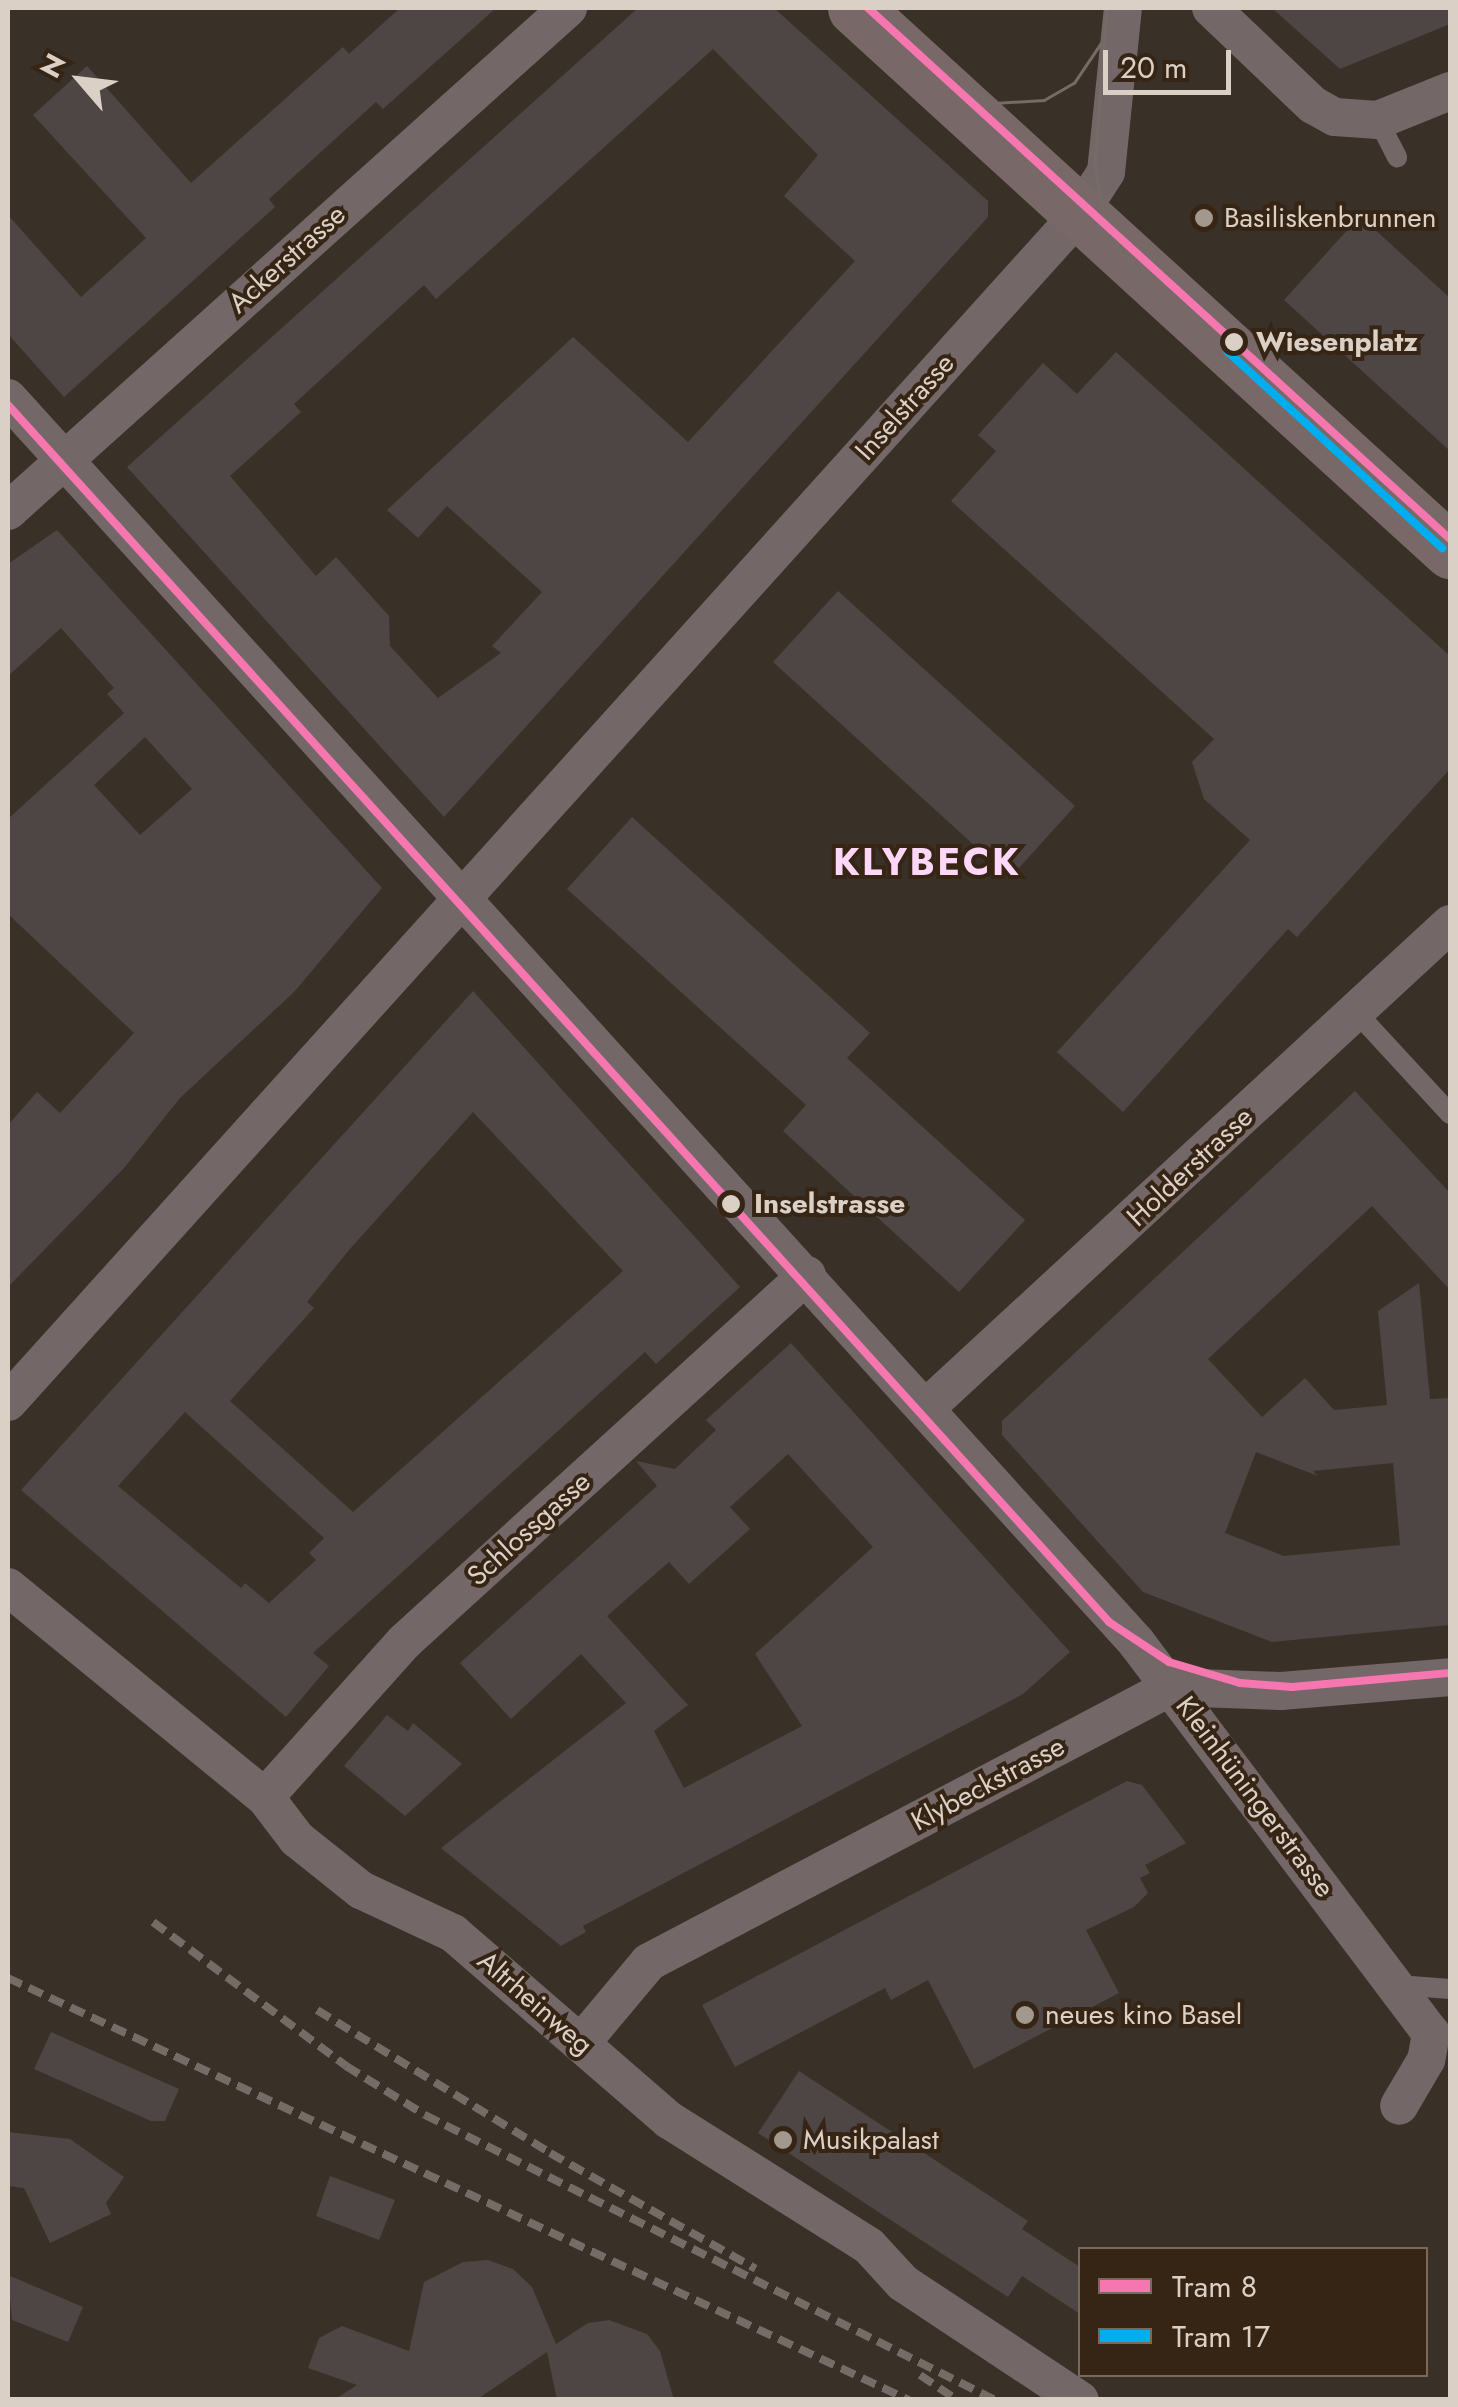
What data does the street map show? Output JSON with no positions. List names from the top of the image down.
{
  "streets": {
    "street": [
      "Ackerstrasse",
      "Inselstrasse",
      "Holderstrasse",
      "Schlossgasse",
      "Klybeckstrasse",
      "Kleinhüningerstrasse",
      "Altrheinweg"
    ]
  },
  "crossings": [
    ["Ackerstrasse", "Kleinhüningerstrasse"],
    ["Inselstrasse", "Kleinhüningerstrasse"],
    ["Holderstrasse", "Kleinhüningerstrasse"],
    ["Schlossgasse", "Kleinhüningerstrasse"],
    ["Schlossgasse", "Altrheinweg"],
    ["Klybeckstrasse", "Kleinhüningerstrasse"],
    ["Klybeckstrasse", "Altrheinweg"]
  ],
  "districts": ["KLYBECK"],
  "places": [
    "Basiliskenbrunnen",
    "Wiesenplatz",
    "Inselstrasse",
    "neues kino Basel",
    "Musikpalast"
  ],
  "lines": ["tram line 8", "tram line 17"],
  "legend": ["Tram 8", "Tram 17"],
  "scale_bar": "20 m",
  "north": "top left"
}
